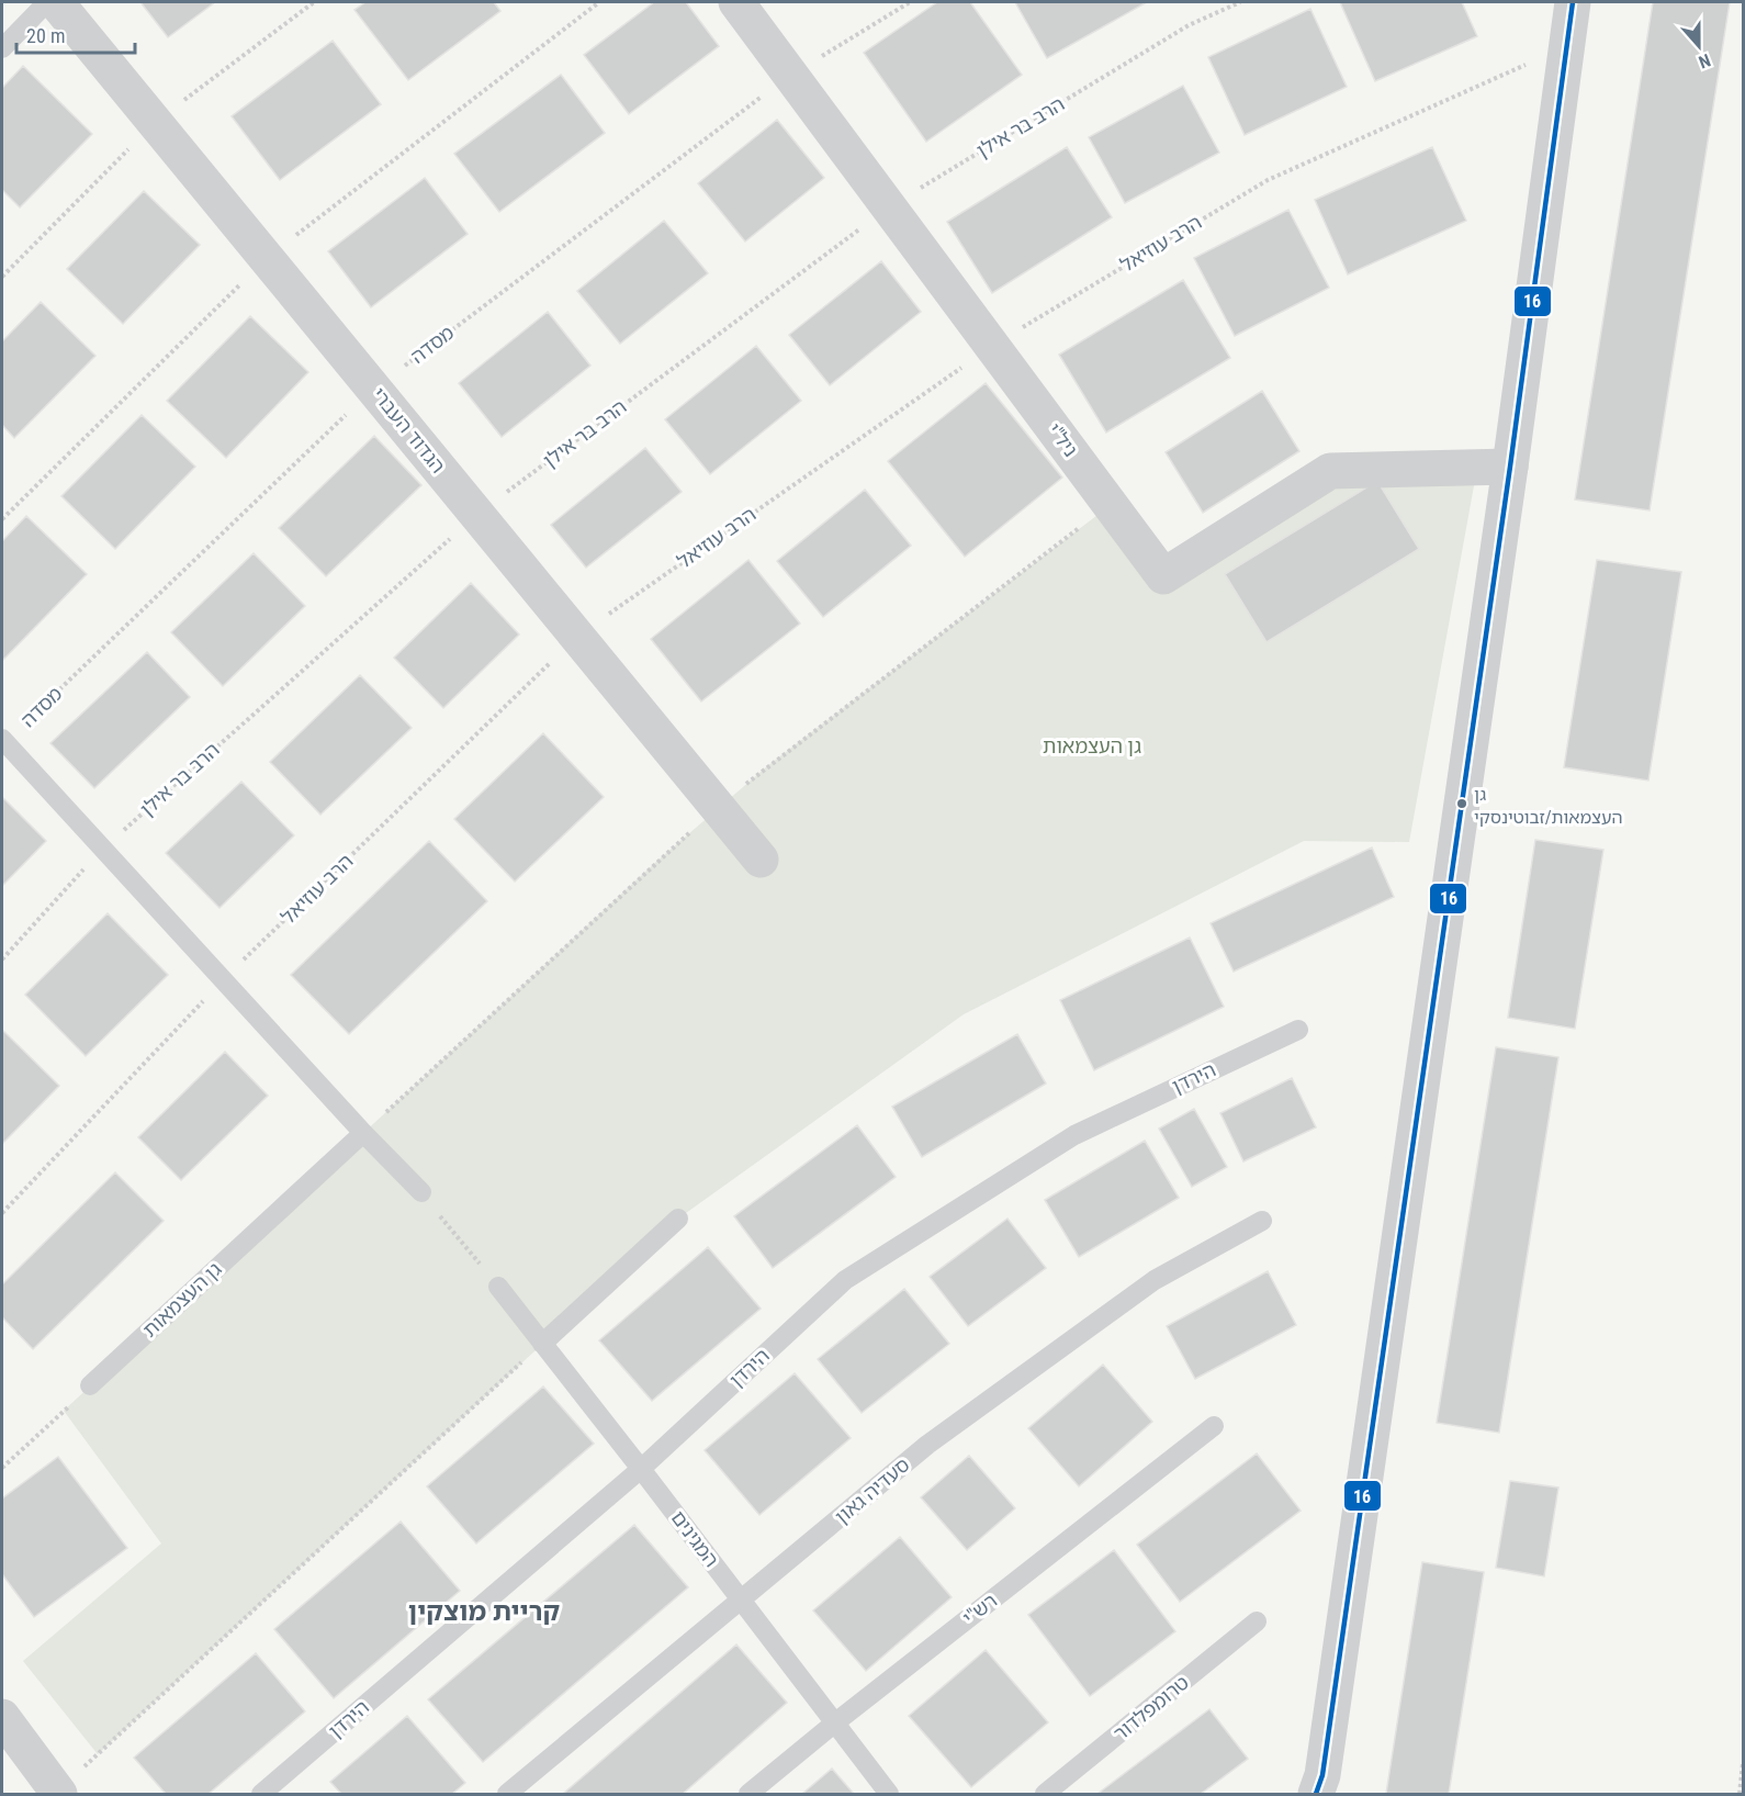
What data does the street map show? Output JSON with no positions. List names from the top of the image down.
{
  "streets": {
    "street": ["הגדוד העברי", "ניל\"י"],
    "lane": [
      "הירדן",
      "גן העצמאות",
      "סעדיה גאון",
      "המגינים",
      "רש\"י",
      "טרומפלדור"
    ],
    "path": ["הרב בר אילן", "הרב עוזיאל", "מסדה"]
  },
  "crossings": [
    ["הרב בר אילן", "הגדוד העברי"],
    ["הרב בר אילן", "ניל\"י"],
    ["הרב עוזיאל", "הגדוד העברי"],
    ["הרב עוזיאל", "ניל\"י"],
    ["מסדה", "הגדוד העברי"],
    ["מסדה", "ניל\"י"],
    ["הירדן", "המגינים"],
    ["סעדיה גאון", "המגינים"],
    ["המגינים", "רש\"י"]
  ],
  "districts": ["קריית מוצקין"],
  "parks": ["גן העצמאות"],
  "places": ["גן העצמאות/זבוטינסקי"],
  "lines": ["transit line 16"],
  "scale_bar": "20 m",
  "north": "bottom"
}
